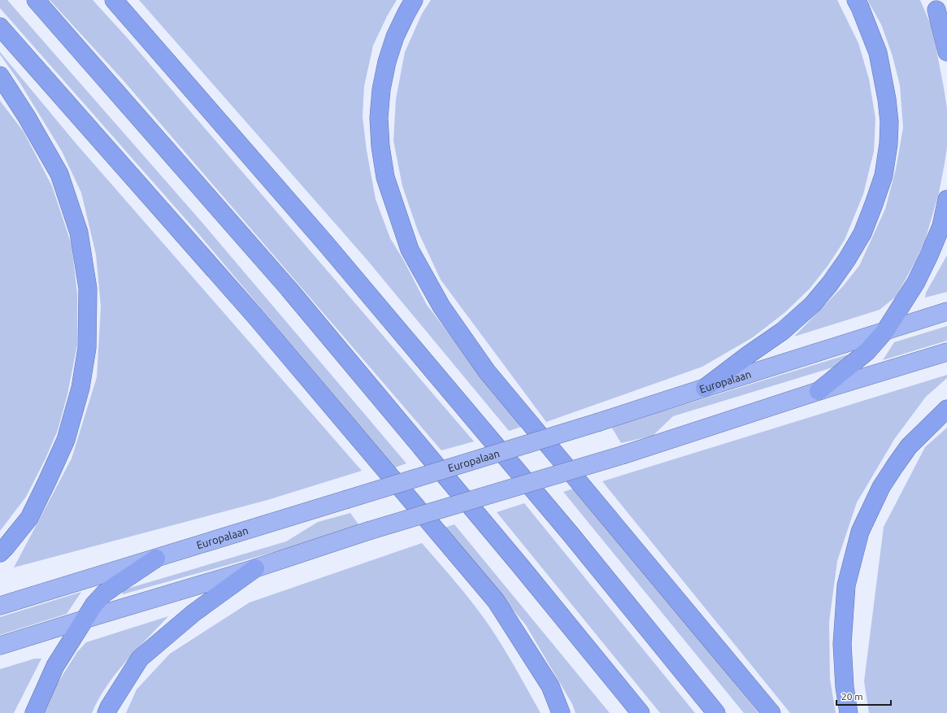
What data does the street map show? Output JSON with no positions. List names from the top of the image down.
{
  "streets": {
    "highway": ["Europalaan"]
  },
  "scale_bar": "20 m"
}
